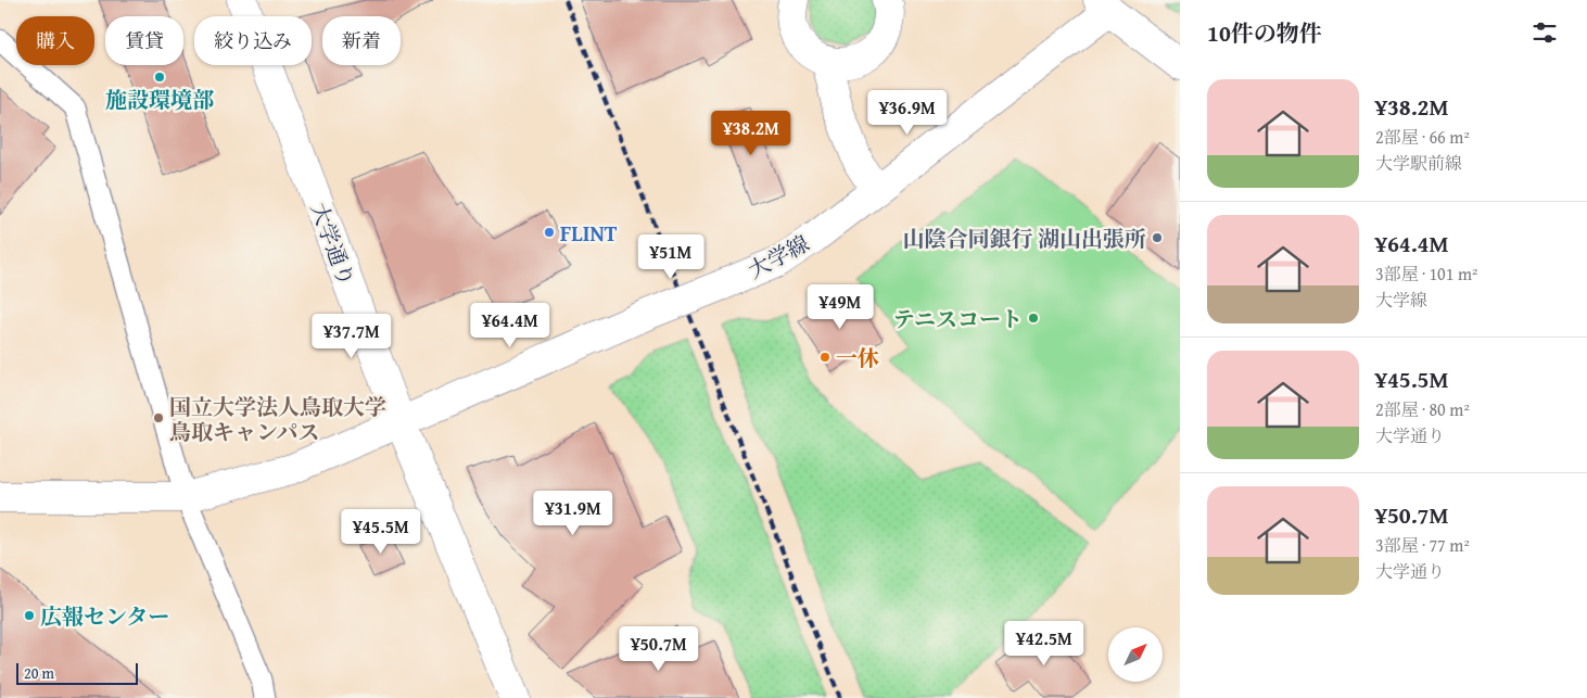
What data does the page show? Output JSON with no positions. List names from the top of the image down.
{
  "streets": {
    "street": ["大学通り", "大学線"]
  },
  "crossings": [
    ["大学通り", "大学線"]
  ],
  "places": [
    "施設環境部",
    "FLINT",
    "山陰合同銀行 湖山出張所",
    "テニスコート",
    "一休",
    "国立大学法人鳥取大学 鳥取キャンパス",
    "広報センター"
  ],
  "scale_bar": "20 m",
  "north": "top right",
  "page": {
    "heading": "10件の物件",
    "chip": [
      "購入",
      "賃貸",
      "絞り込み",
      "新着"
    ],
    "list": [
      {
        "name": "¥38.2M",
        "note": "2部屋 · 66 m² · 大学駅前線"
      },
      {
        "name": "¥64.4M",
        "note": "3部屋 · 101 m² · 大学線"
      },
      {
        "name": "¥45.5M",
        "note": "2部屋 · 80 m² · 大学通り"
      },
      {
        "name": "¥50.7M",
        "note": "3部屋 · 77 m² · 大学通り"
      }
    ],
    "price": [
      "¥36.9M",
      "¥38.2M",
      "¥51M",
      "¥49M",
      "¥64.4M",
      "¥37.7M",
      "¥31.9M",
      "¥45.5M",
      "¥42.5M",
      "¥50.7M"
    ],
    "scale": "20 m"
  }
}
